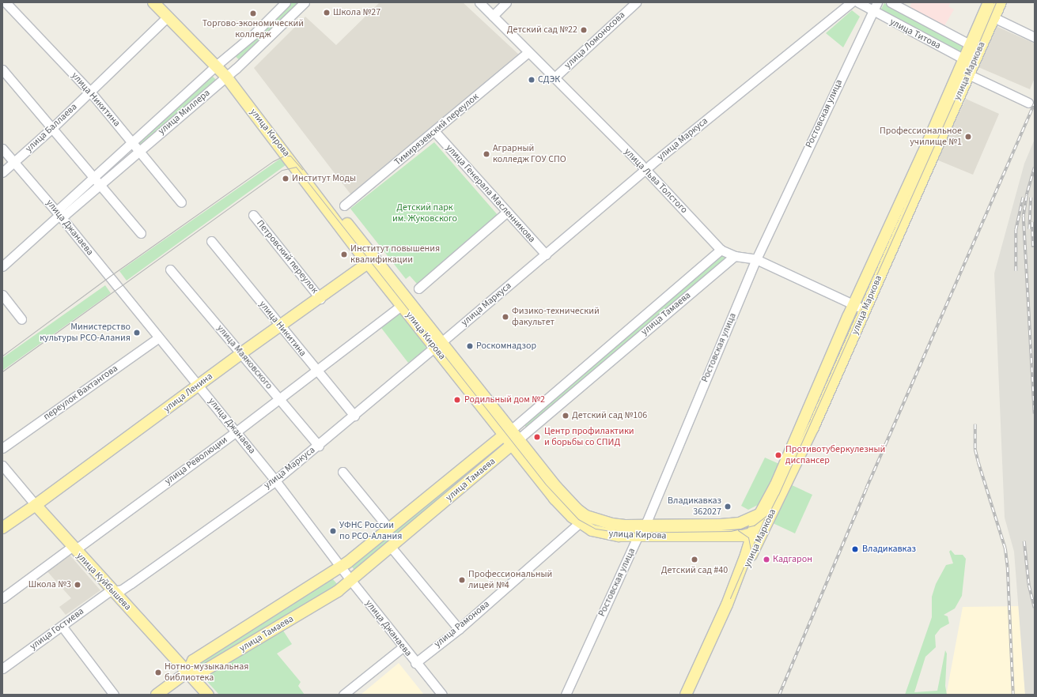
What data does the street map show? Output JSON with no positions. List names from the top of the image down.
{
  "streets": {
    "main road": [
      "улица Маркова",
      "улица Кирова",
      "улица Тамаева",
      "улица Ленина",
      "улица Куйбышева"
    ],
    "street": [
      "улица Титова",
      "улица Ломоносова",
      "улица Никитина",
      "улица Миллера",
      "Ростовская улица",
      "улица Баллаева",
      "Тимирязевский переулок",
      "улица Маркуса",
      "улица Льва Толстого",
      "улица Генерала Масленникова",
      "улица Джанаева",
      "Петровский переулок",
      "улица Маяковского",
      "переулок Вахтангова",
      "улица Революции",
      "улица Рамонова",
      "улица Гостиева"
    ]
  },
  "crossings": [
    ["улица Титова", "улица Маркова"],
    ["улица Титова", "Ростовская улица"],
    ["улица Ломоносова", "улица Льва Толстого"],
    ["улица Маркова", "улица Кирова"],
    ["улица Маркова", "улица Льва Толстого"],
    ["улица Никитина", "улица Миллера"],
    ["улица Никитина", "улица Баллаева"],
    ["улица Никитина", "улица Маркуса"],
    ["улица Никитина", "улица Ленина"],
    ["улица Никитина", "улица Революции"],
    ["улица Миллера", "улица Кирова"],
    ["улица Миллера", "улица Джанаева"],
    ["Ростовская улица", "улица Кирова"],
    ["Ростовская улица", "улица Льва Толстого"],
    ["улица Баллаева", "улица Кирова"],
    ["улица Баллаева", "улица Джанаева"],
    ["Тимирязевский переулок", "улица Льва Толстого"],
    ["Тимирязевский переулок", "улица Генерала Масленникова"],
    ["улица Кирова", "улица Маркуса"],
    ["улица Кирова", "улица Тамаева"],
    ["улица Кирова", "улица Ленина"],
    ["улица Кирова", "улица Революции"],
    ["улица Кирова", "улица Рамонова"],
    ["улица Маркуса", "улица Льва Толстого"],
    ["улица Маркуса", "улица Генерала Масленникова"],
    ["улица Маркуса", "улица Джанаева"],
    ["улица Маркуса", "улица Маяковского"],
    ["улица Маркуса", "улица Куйбышева"],
    ["улица Маркуса", "улица Гостиева"],
    ["улица Льва Толстого", "улица Тамаева"],
    ["улица Джанаева", "улица Тамаева"],
    ["улица Джанаева", "переулок Вахтангова"],
    ["улица Джанаева", "улица Ленина"],
    ["улица Джанаева", "улица Революции"],
    ["улица Джанаева", "улица Рамонова"],
    ["Петровский переулок", "улица Ленина"],
    ["улица Тамаева", "улица Куйбышева"],
    ["улица Маяковского", "улица Ленина"],
    ["улица Маяковского", "улица Революции"],
    ["улица Ленина", "улица Куйбышева"],
    ["улица Революции", "улица Куйбышева"],
    ["улица Куйбышева", "улица Гостиева"]
  ],
  "parks": ["Детский парк им. Жуковского"],
  "places": [
    "Школа №27",
    "Торгово-экономический колледж",
    "Детский сад №22",
    "СДЭК",
    "Профессиональное училище №1",
    "Аграрный колледж ГОУ СПО",
    "Институт Моды",
    "Институт повышения квалификации",
    "Физико-технический факультет",
    "Министерство культуры РСО-Алания",
    "Роскомнадзор",
    "Родильный дом №2",
    "Детский сад №106",
    "Центр профилактики и борьбы со СПИД",
    "Противотуберкулезный диспансер",
    "Владикавказ 362027",
    "УФНС России по РСО-Алания",
    "Владикавказ",
    "Детский сад #40",
    "Кадгарон",
    "Профессиональный лицей №4",
    "Школа №3",
    "Нотно-музыкальная библиотека"
  ]
}
